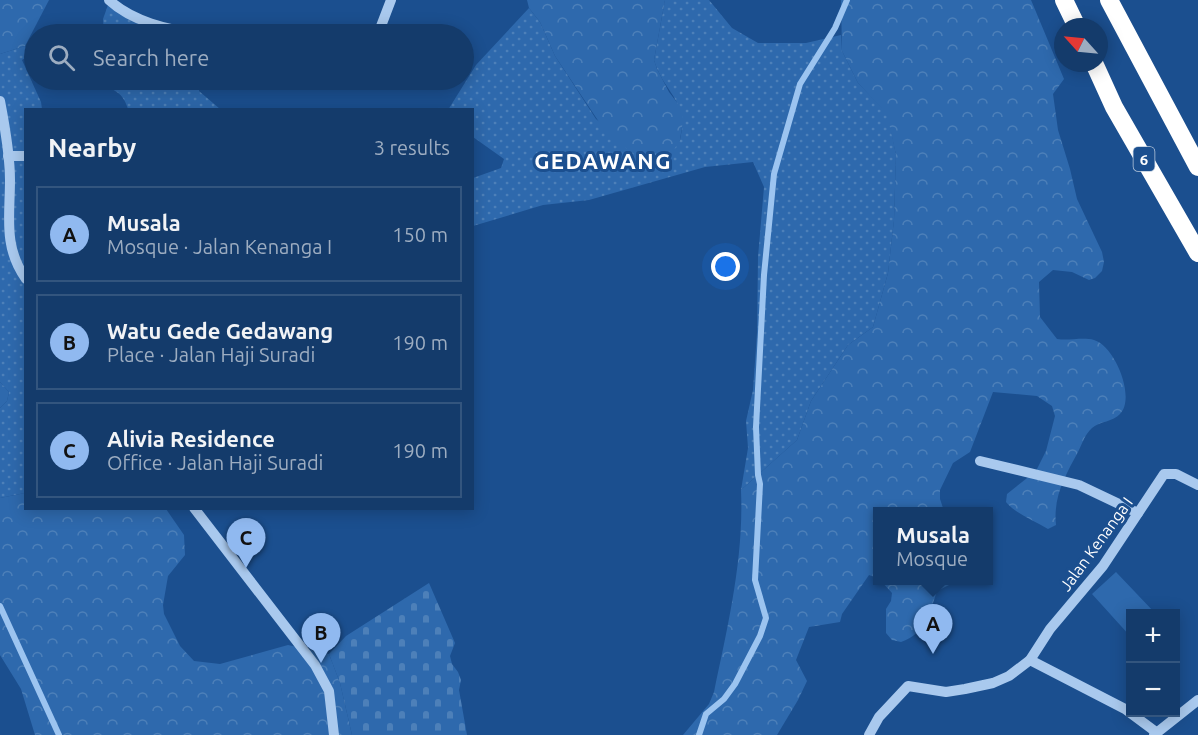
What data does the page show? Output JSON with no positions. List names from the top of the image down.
{
  "streets": {
    "highway": ["6"],
    "street": ["Jalan Kenanga I"]
  },
  "districts": ["GEDAWANG"],
  "north": "top left",
  "page": {
    "search": "Search here",
    "heading": ["Nearby", "3 results"],
    "list": [
      {
        "mark": "A",
        "name": "Musala",
        "note": "Mosque · Jalan Kenanga I",
        "value": "150 m"
      },
      {
        "mark": "B",
        "name": "Watu Gede Gedawang",
        "note": "Place · Jalan Haji Suradi",
        "value": "190 m"
      },
      {
        "mark": "C",
        "name": "Alivia Residence",
        "note": "Office · Jalan Haji Suradi",
        "value": "190 m"
      }
    ],
    "popup": ["Musala", "Mosque"],
    "pins": ["C", "A", "B"],
    "map_buttons": ["+", "−"]
  }
}
